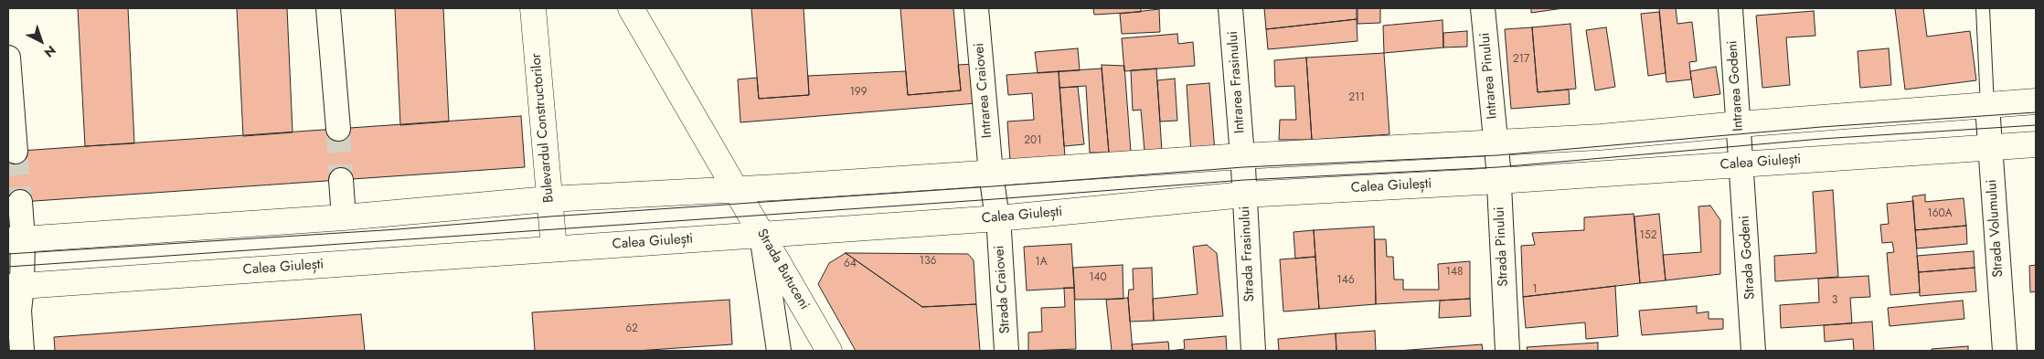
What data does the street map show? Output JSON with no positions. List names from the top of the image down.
{
  "streets": {
    "main road": ["Bulevardul Constructorilor", "Calea Giulești", "Strada Butuceni"],
    "street": [
      "Intrarea Pinului",
      "Intrarea Frasinului",
      "Intrarea Godeni",
      "Intrarea Craiovei",
      "Strada Volumului",
      "Strada Pinului",
      "Strada Frasinului",
      "Strada Godeni",
      "Strada Craiovei"
    ]
  },
  "crossings": [
    ["Intrarea Pinului", "Strada Pinului"],
    ["Intrarea Frasinului", "Strada Frasinului"],
    ["Intrarea Godeni", "Calea Giulești"],
    ["Intrarea Godeni", "Strada Godeni"],
    ["Intrarea Craiovei", "Strada Craiovei"],
    ["Bulevardul Constructorilor", "Calea Giulești"],
    ["Calea Giulești", "Strada Volumului"],
    ["Calea Giulești", "Strada Pinului"],
    ["Calea Giulești", "Strada Frasinului"],
    ["Calea Giulești", "Strada Godeni"],
    ["Calea Giulești", "Strada Butuceni"],
    ["Calea Giulești", "Strada Craiovei"]
  ],
  "house_numbers": [
    "217",
    "199",
    "211",
    "201",
    "160A",
    "152",
    "136",
    "1A",
    "64",
    "148",
    "140",
    "146",
    "1",
    "3",
    "62"
  ],
  "north": "bottom right"
}
